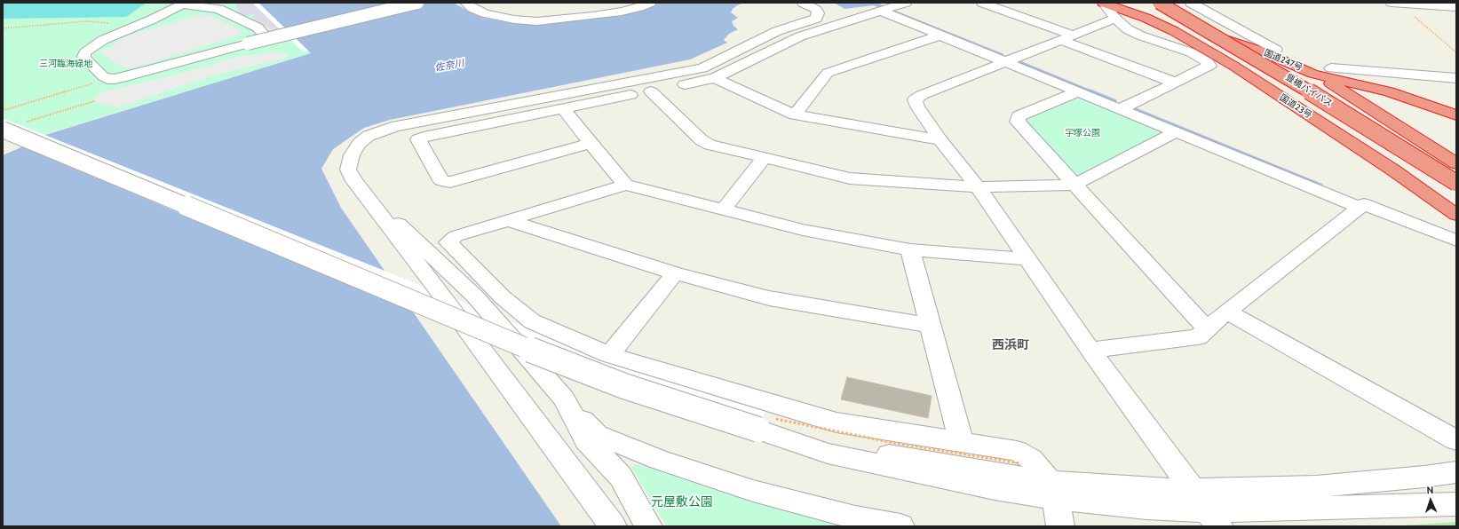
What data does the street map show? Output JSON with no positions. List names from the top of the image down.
{
  "streets": {
    "highway": ["国道247号", "豊橋バイパス", "国道23号"]
  },
  "districts": ["西浜町"],
  "water": ["佐奈川"],
  "parks": ["三河臨海緑地", "宇塚公園", "元屋敷公園"],
  "north": "top"
}
